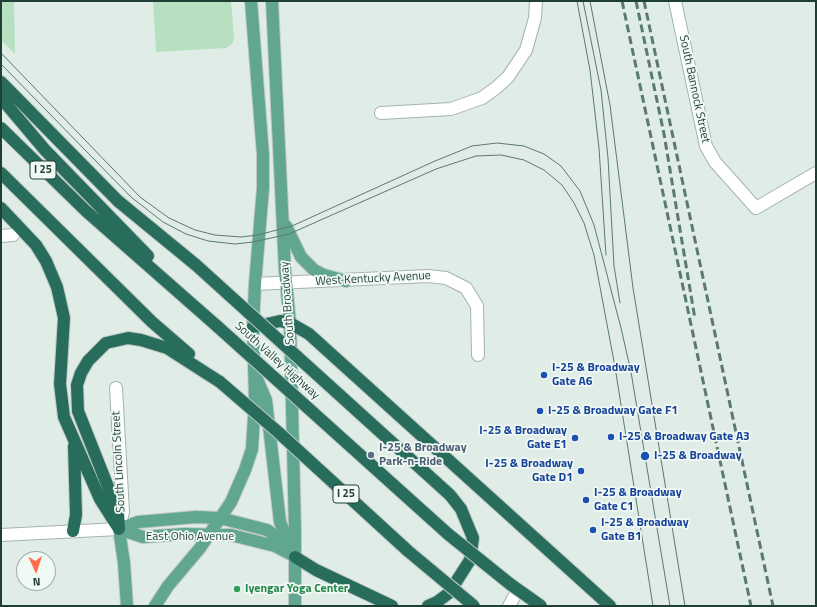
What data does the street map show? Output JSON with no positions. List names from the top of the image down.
{
  "streets": {
    "highway": ["I 25", "South Valley Highway"],
    "main road": ["South Broadway", "South Lincoln Street", "East Ohio Avenue"],
    "street": ["South Bannock Street", "West Kentucky Avenue"]
  },
  "crossings": [
    ["West Kentucky Avenue", "South Broadway"],
    ["South Broadway", "East Ohio Avenue"],
    ["South Lincoln Street", "East Ohio Avenue"]
  ],
  "places": [
    "I-25 & Broadway Gate A6",
    "I-25 & Broadway Gate F1",
    "I-25 & Broadway Gate A3",
    "I-25 & Broadway Gate E1",
    "I-25 & Broadway Park-n-Ride",
    "I-25 & Broadway",
    "I-25 & Broadway Gate D1",
    "I-25 & Broadway Gate C1",
    "I-25 & Broadway Gate B1",
    "Iyengar Yoga Center"
  ],
  "north": "bottom"
}
